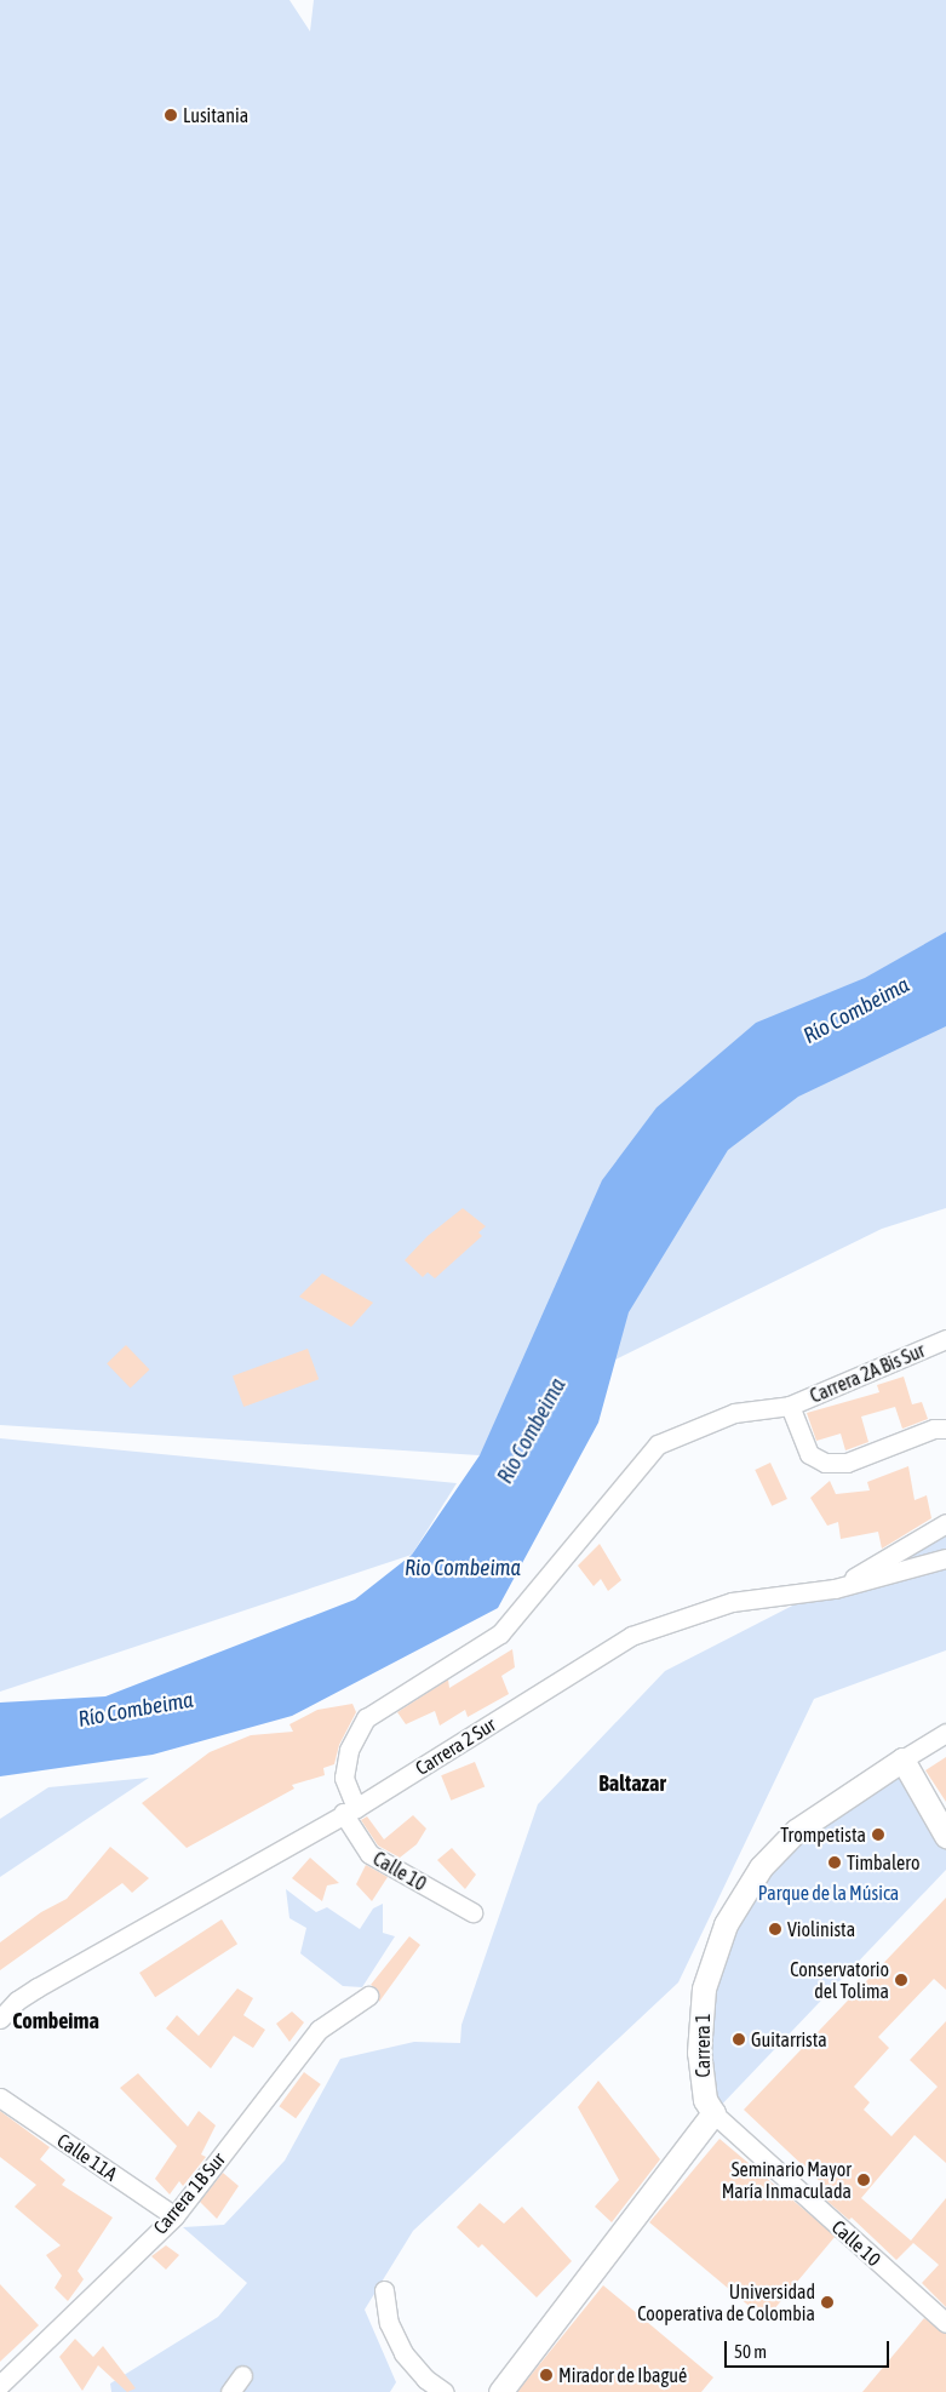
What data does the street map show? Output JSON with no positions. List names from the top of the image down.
{
  "streets": {
    "street": [
      "Carrera 2A Bis Sur",
      "Carrera 2 Sur",
      "Calle 10",
      "Carrera 1",
      "Calle 11A",
      "Carrera 1B Sur"
    ]
  },
  "crossings": [
    ["Carrera 2A Bis Sur", "Carrera 2 Sur"],
    ["Carrera 2A Bis Sur", "Calle 10"],
    ["Carrera 2 Sur", "Calle 10"],
    ["Calle 10", "Carrera 1"],
    ["Calle 11A", "Carrera 1B Sur"]
  ],
  "districts": ["Baltazar", "Combeima"],
  "water": ["Río Combeima", "Rio Combeima"],
  "parks": ["Parque de la Música"],
  "places": [
    "Lusitania",
    "Trompetista",
    "Timbalero",
    "Violinista",
    "Conservatorio del Tolima",
    "Guitarrista",
    "Seminario Mayor María Inmaculada",
    "Universidad Cooperativa de Colombia",
    "Mirador de Ibagué"
  ],
  "scale_bar": "50 m"
}
